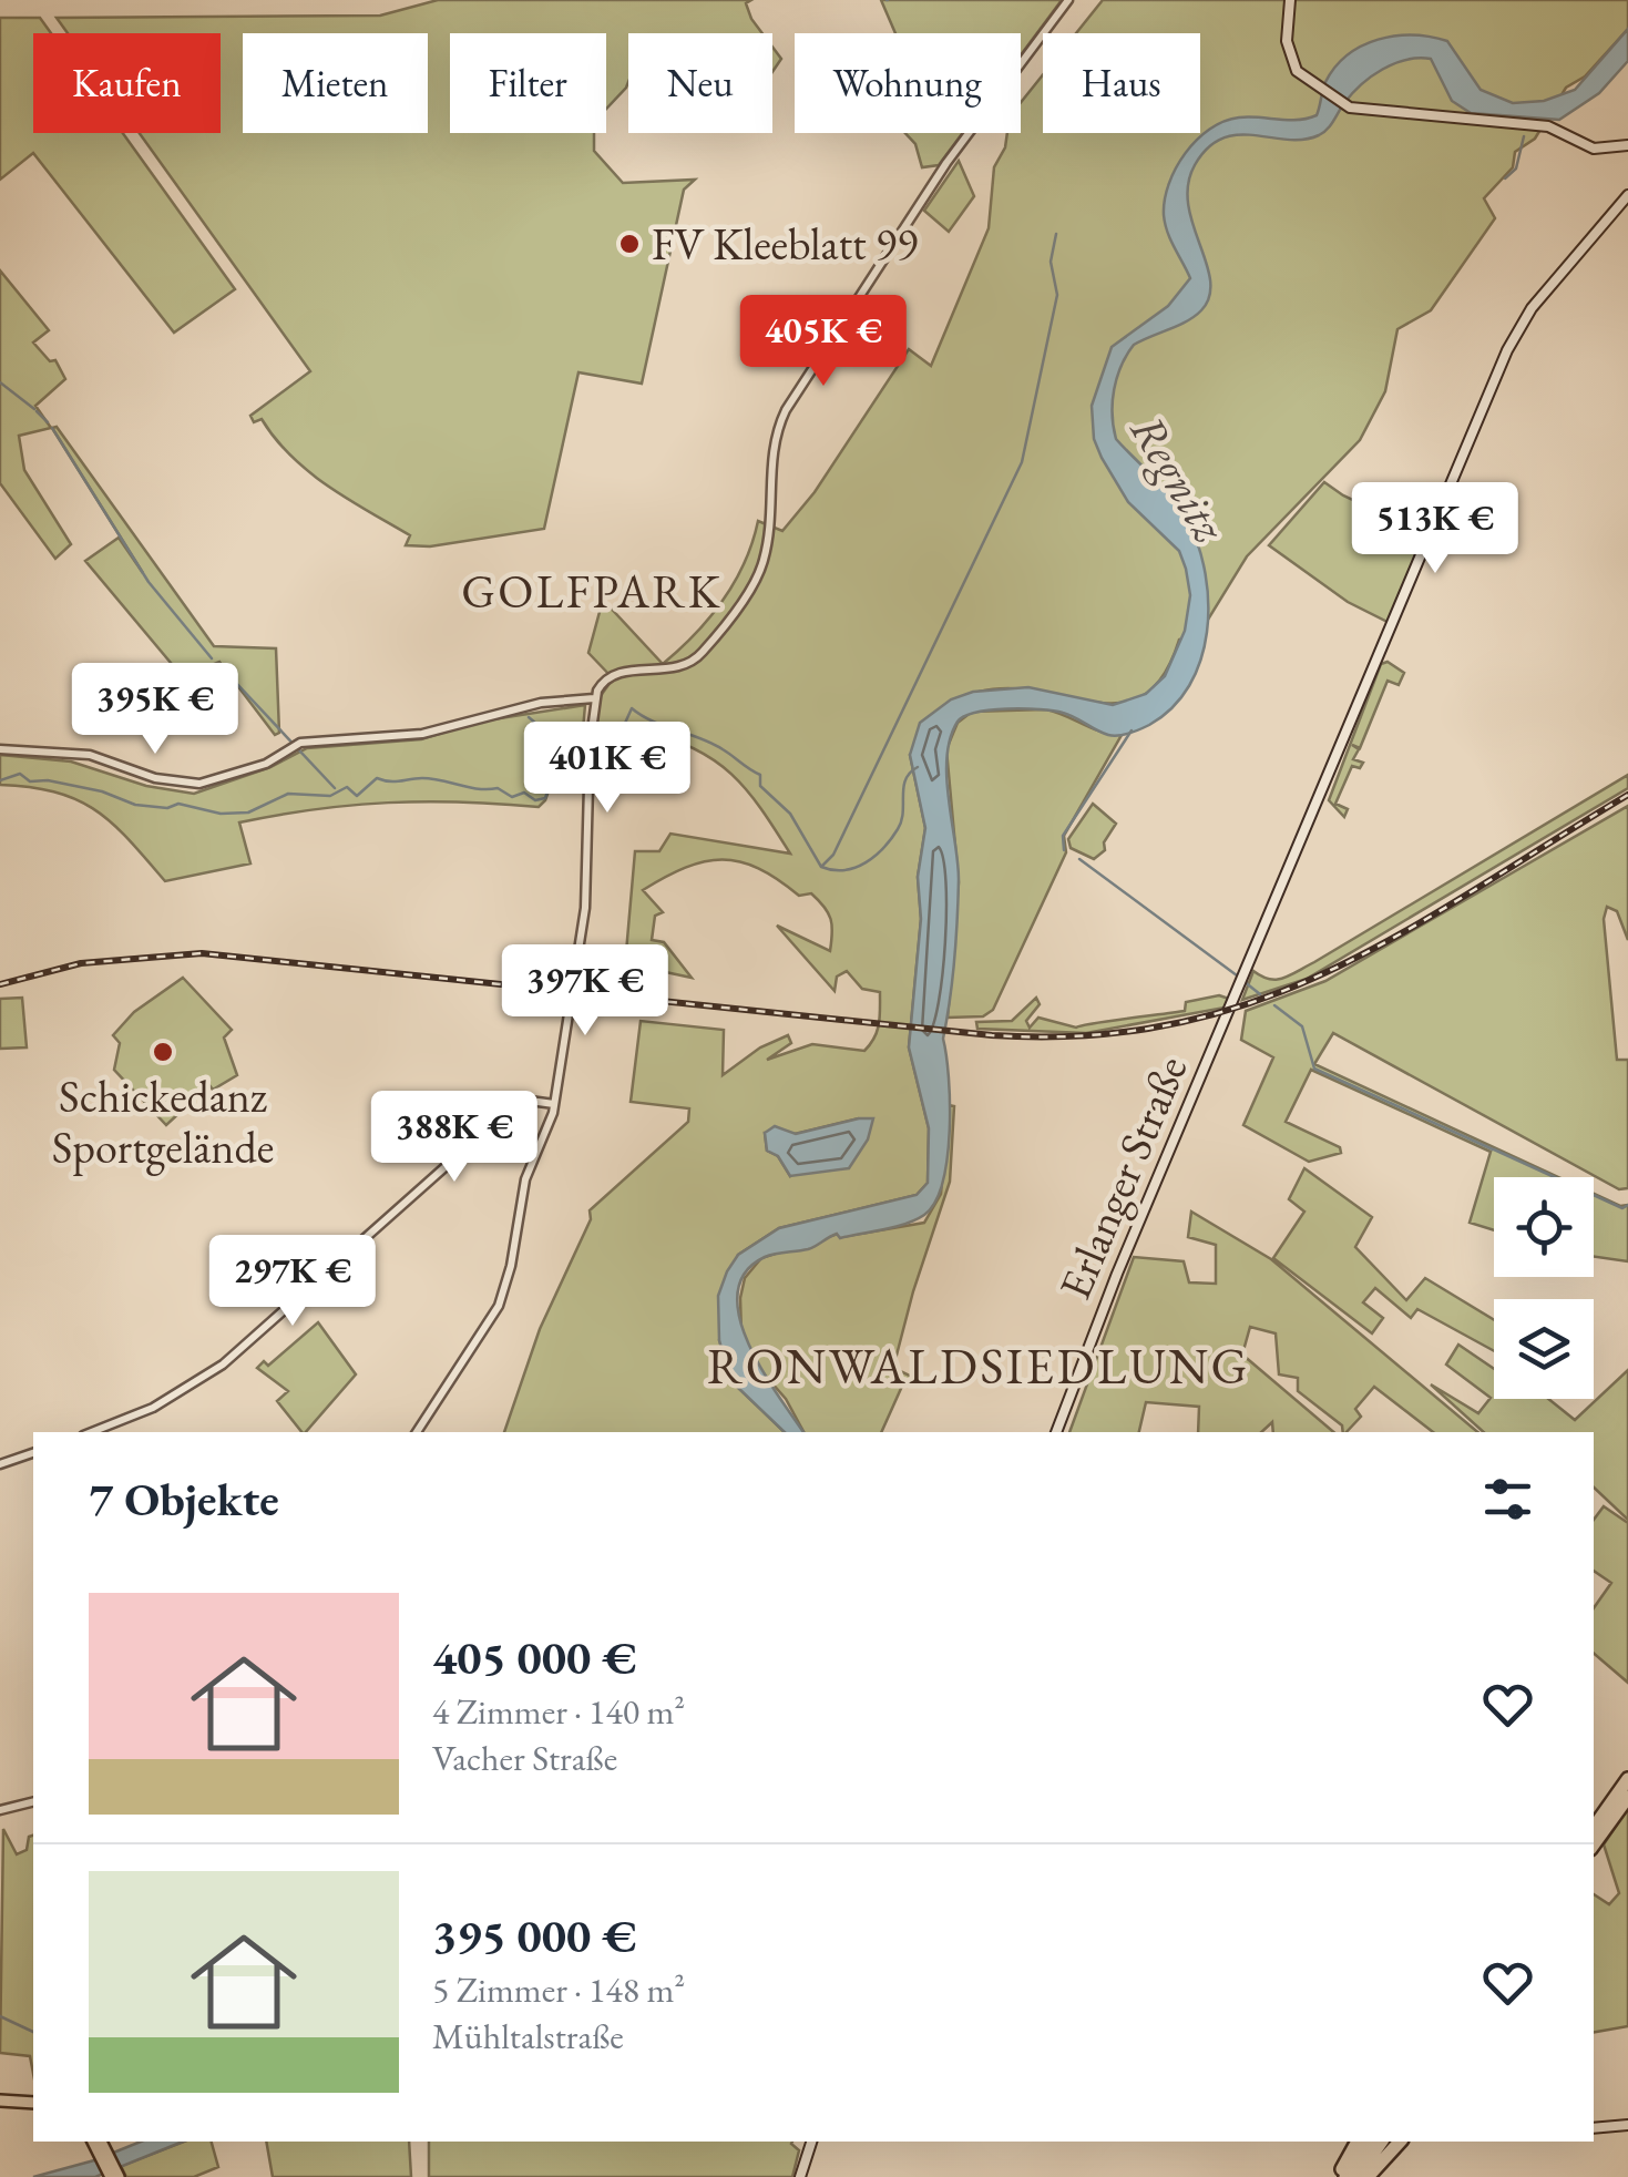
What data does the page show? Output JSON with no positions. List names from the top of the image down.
{
  "streets": {
    "main road": ["Erlanger Straße"]
  },
  "districts": ["GOLFPARK", "RONWALDSIEDLUNG"],
  "water": ["Regnitz"],
  "places": ["FV Kleeblatt 99", "Schickedanz Sportgelände"],
  "page": {
    "chip": [
      "Kaufen",
      "Mieten",
      "Filter",
      "Neu",
      "Wohnung",
      "Haus"
    ],
    "price": [
      "405K €",
      "513K €",
      "395K €",
      "401K €",
      "397K €",
      "388K €",
      "297K €"
    ],
    "heading": "7 Objekte",
    "list": [
      {
        "name": "405 000 €",
        "note": "4 Zimmer · 140 m² · Vacher Straße"
      },
      {
        "name": "395 000 €",
        "note": "5 Zimmer · 148 m² · Mühltalstraße"
      }
    ]
  }
}
